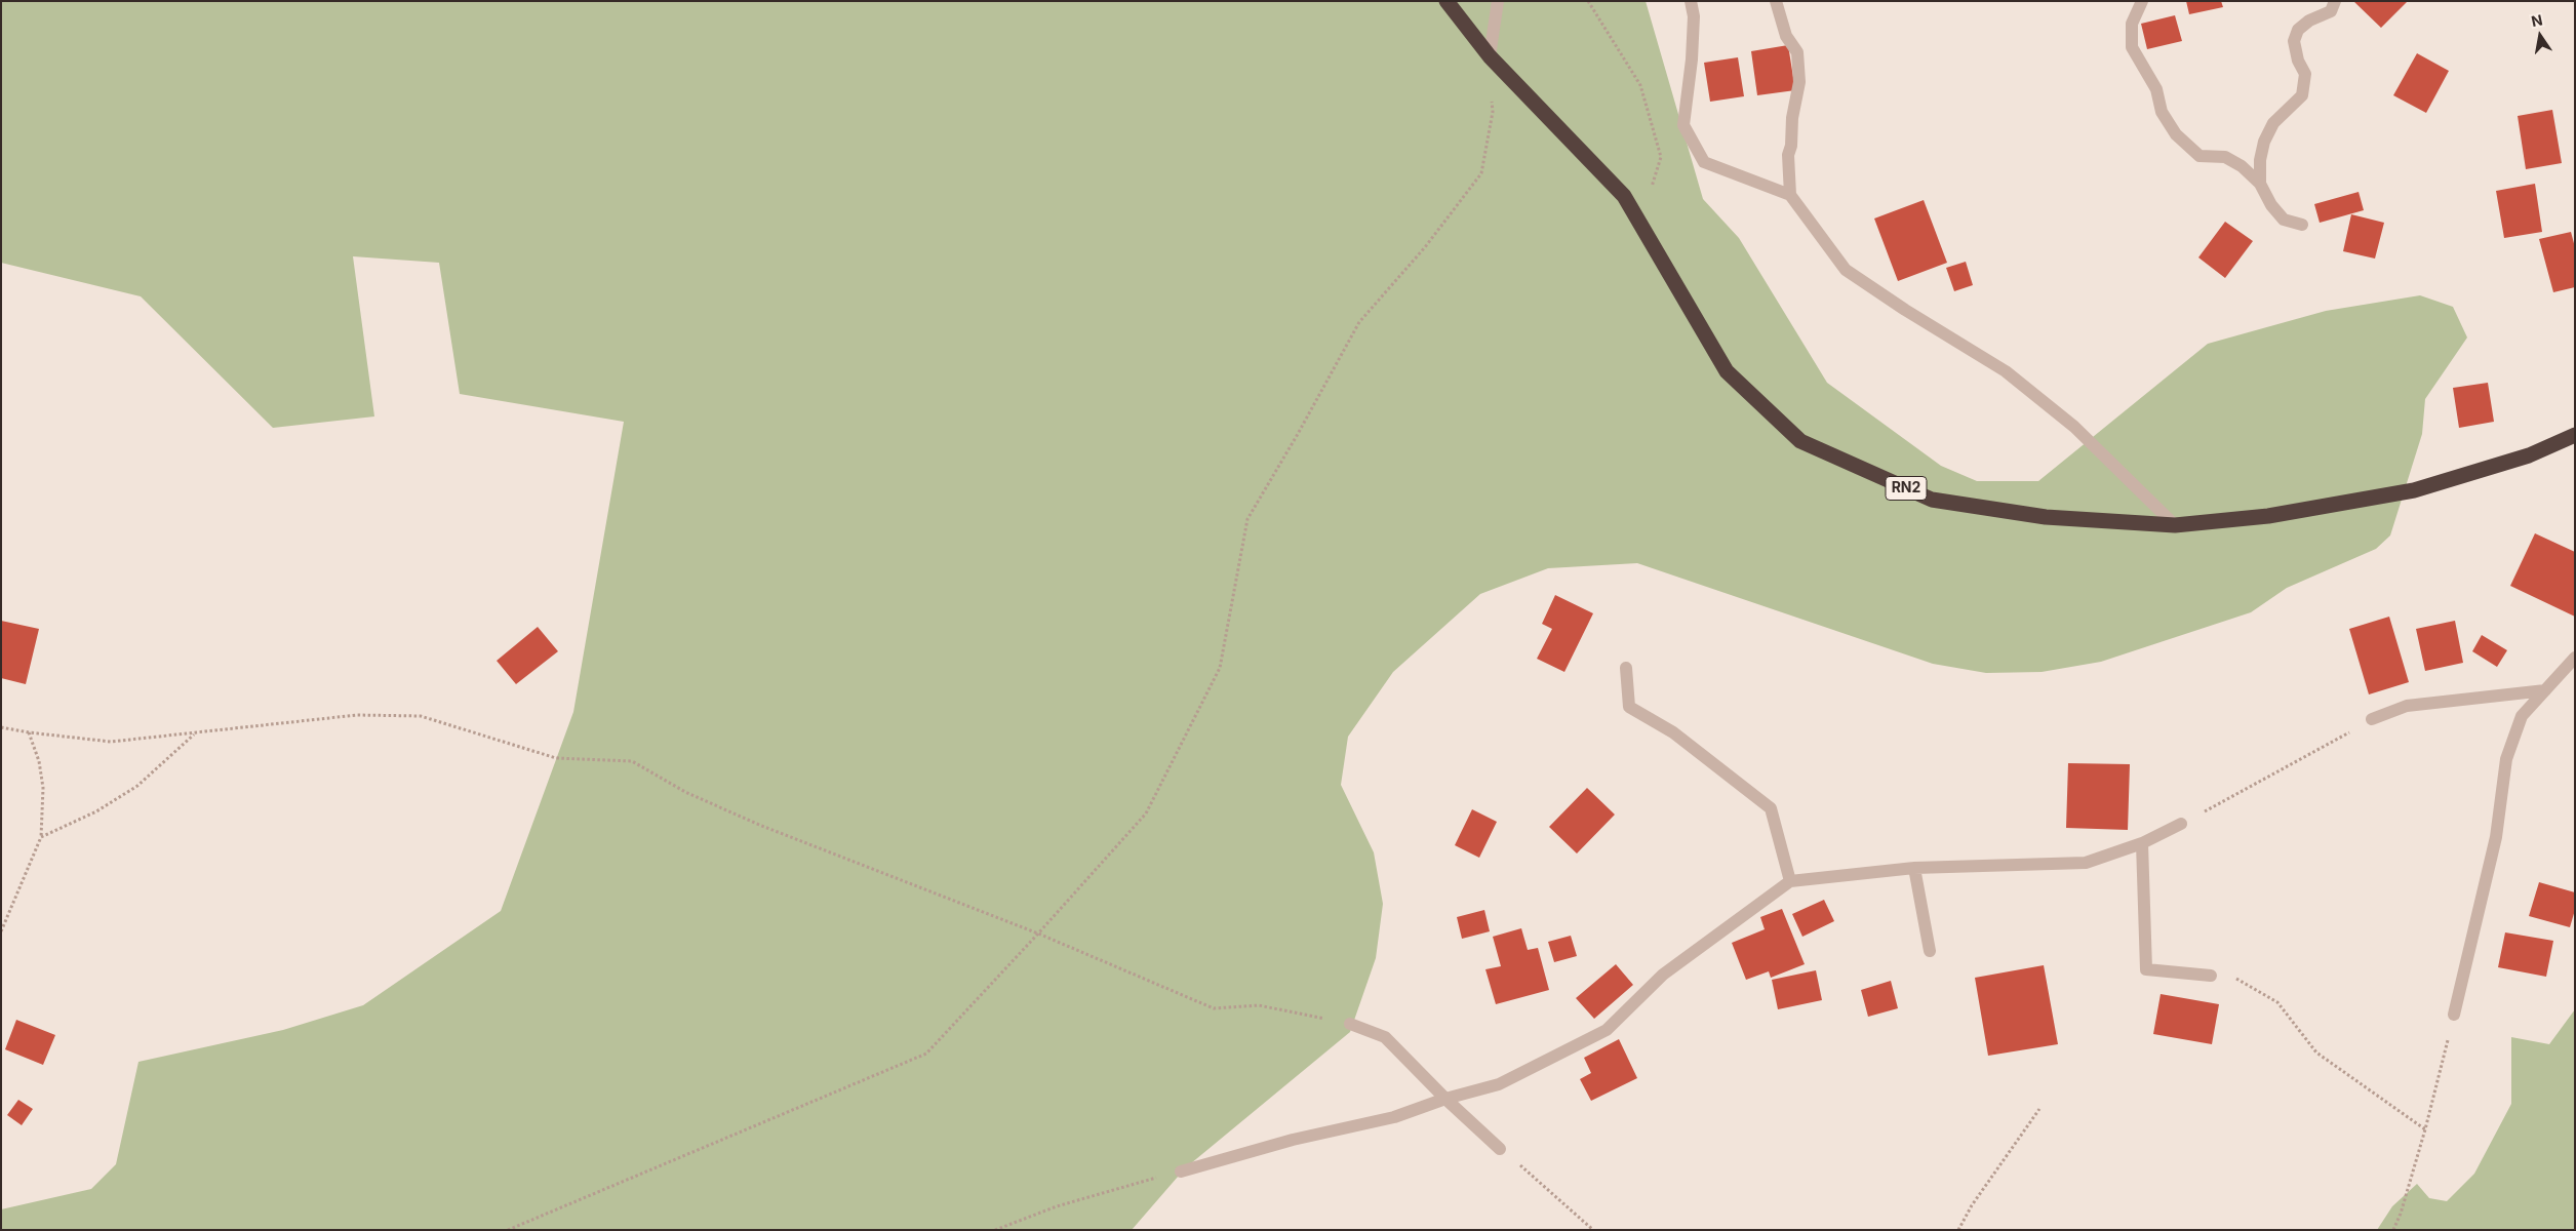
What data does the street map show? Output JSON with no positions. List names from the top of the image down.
{
  "streets": {
    "highway": ["RN2"]
  },
  "north": "top"
}
